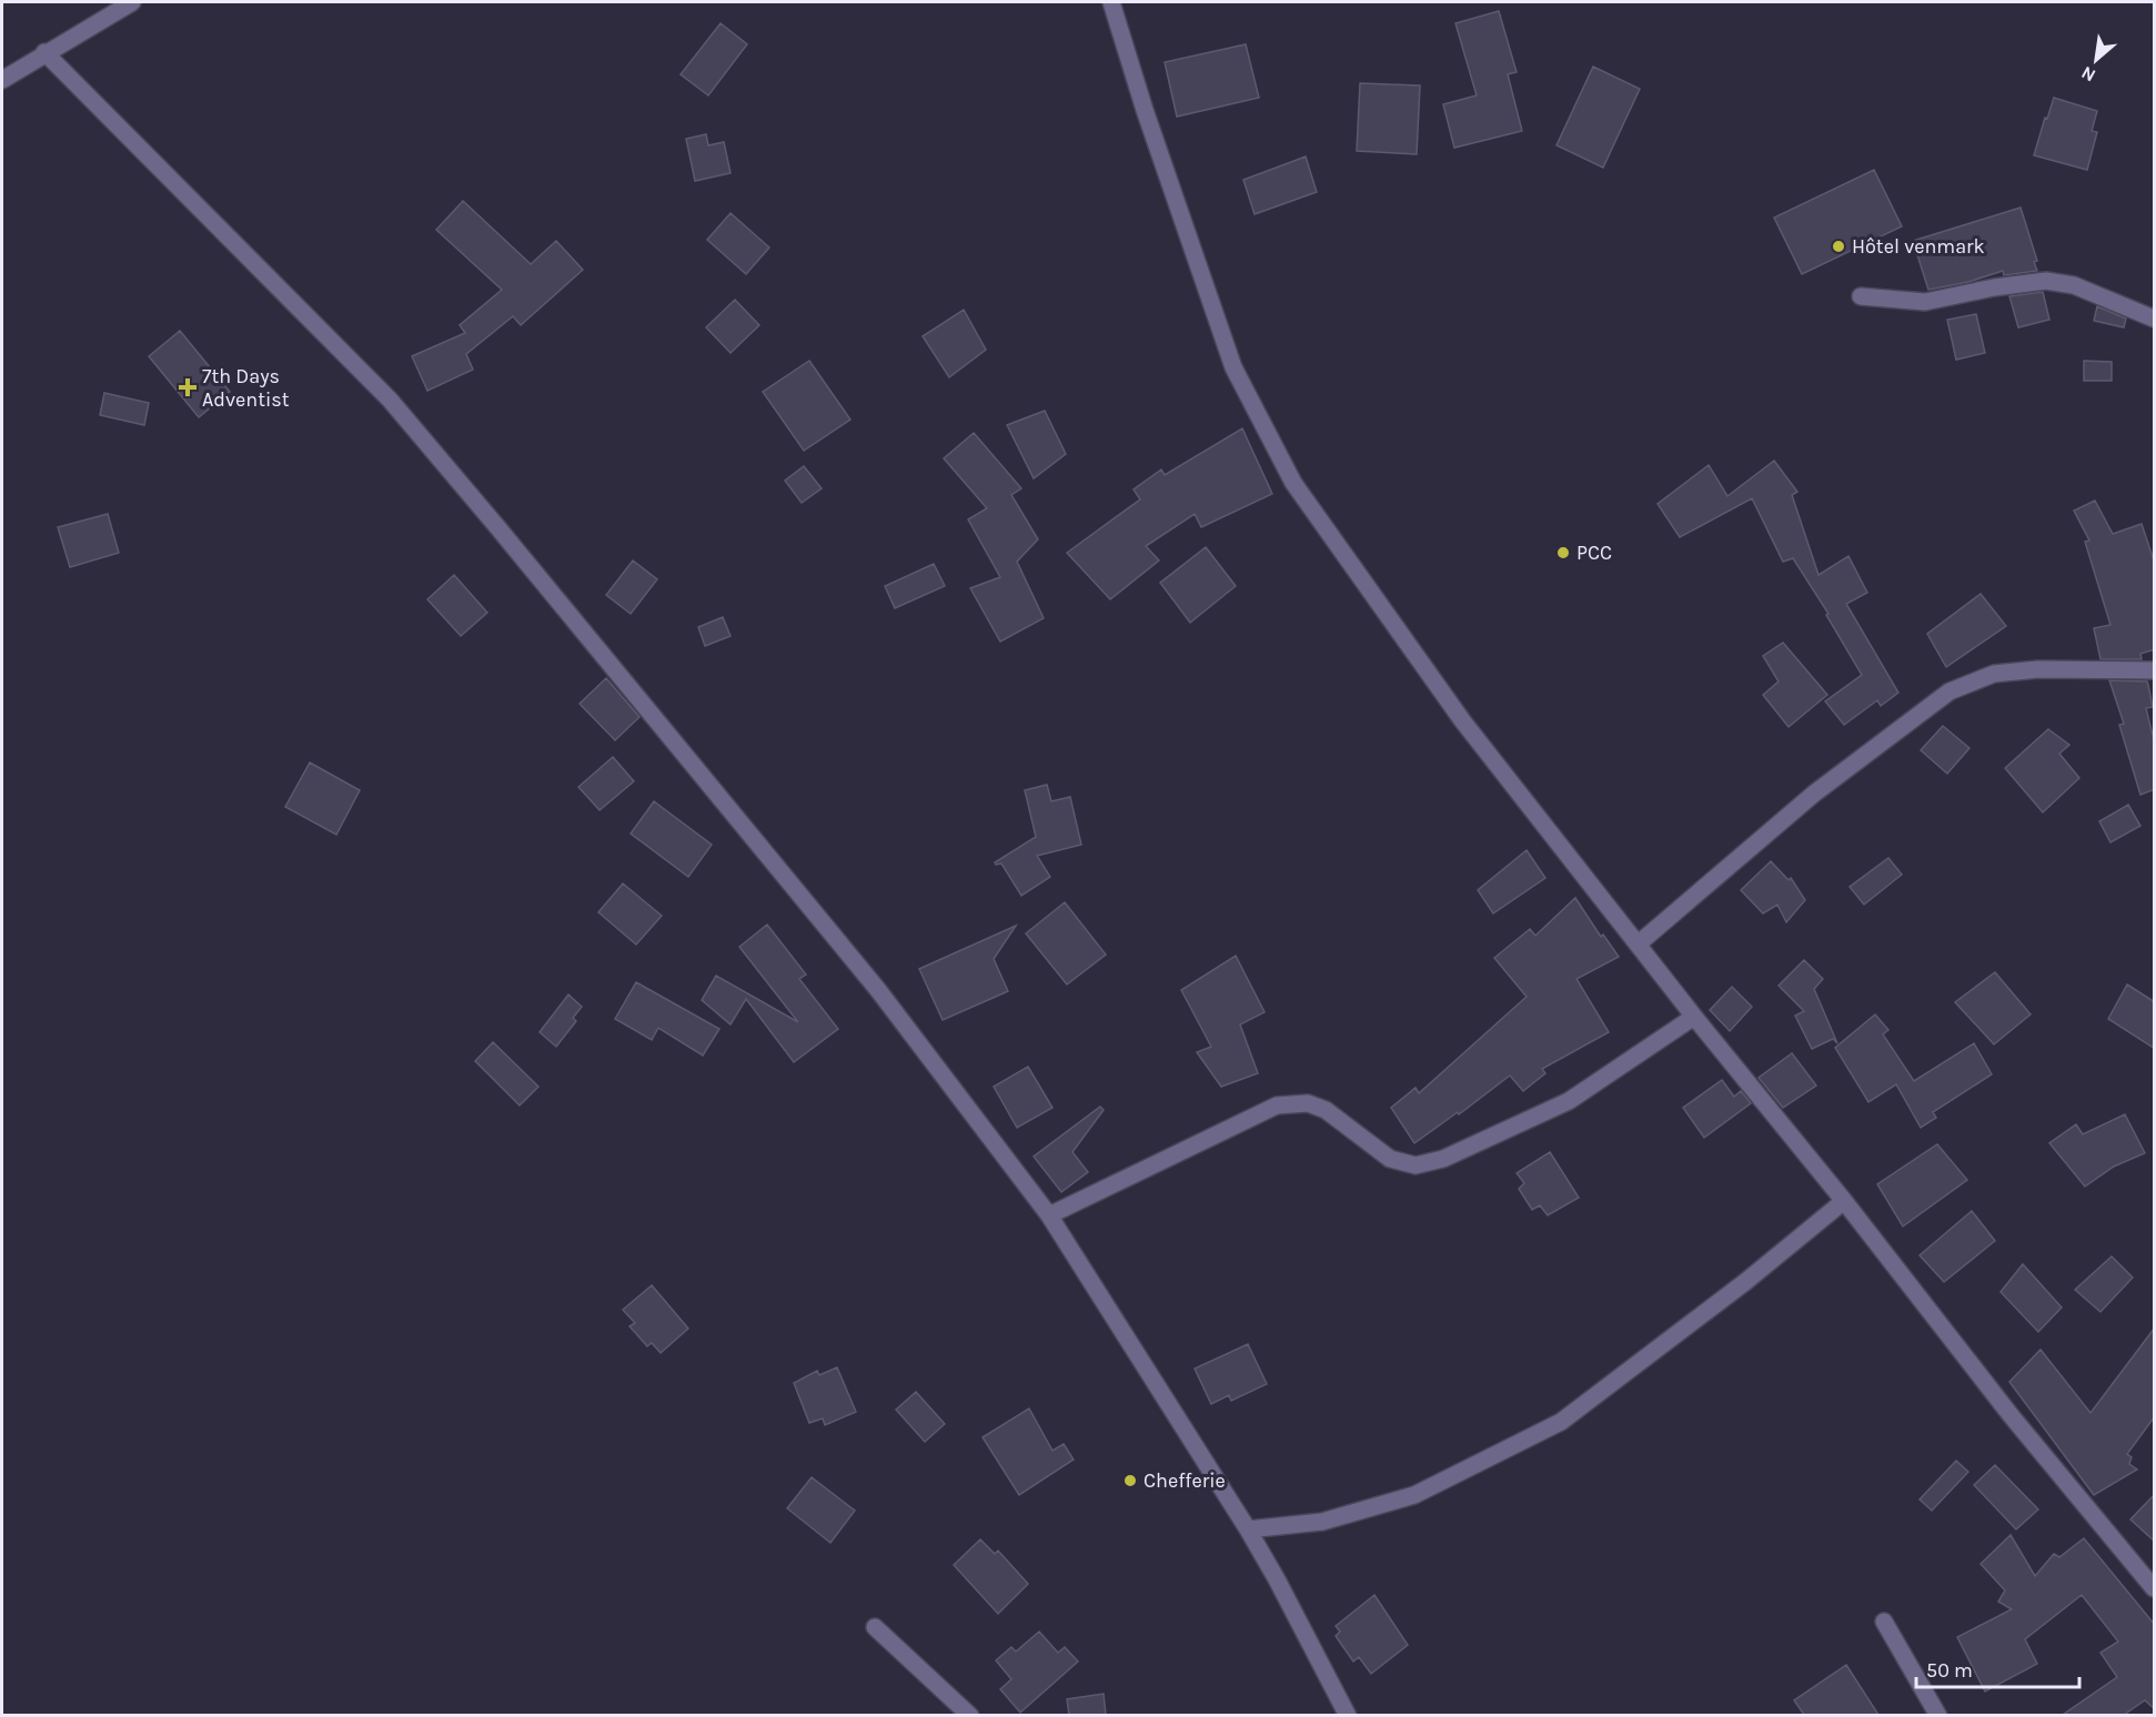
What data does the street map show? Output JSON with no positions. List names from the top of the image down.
{
  "places": {
    "other": ["Hôtel venmark", "PCC", "Chefferie"],
    "health": ["7th Days Adventist"]
  },
  "scale_bar": "50 m",
  "north": "bottom left"
}
